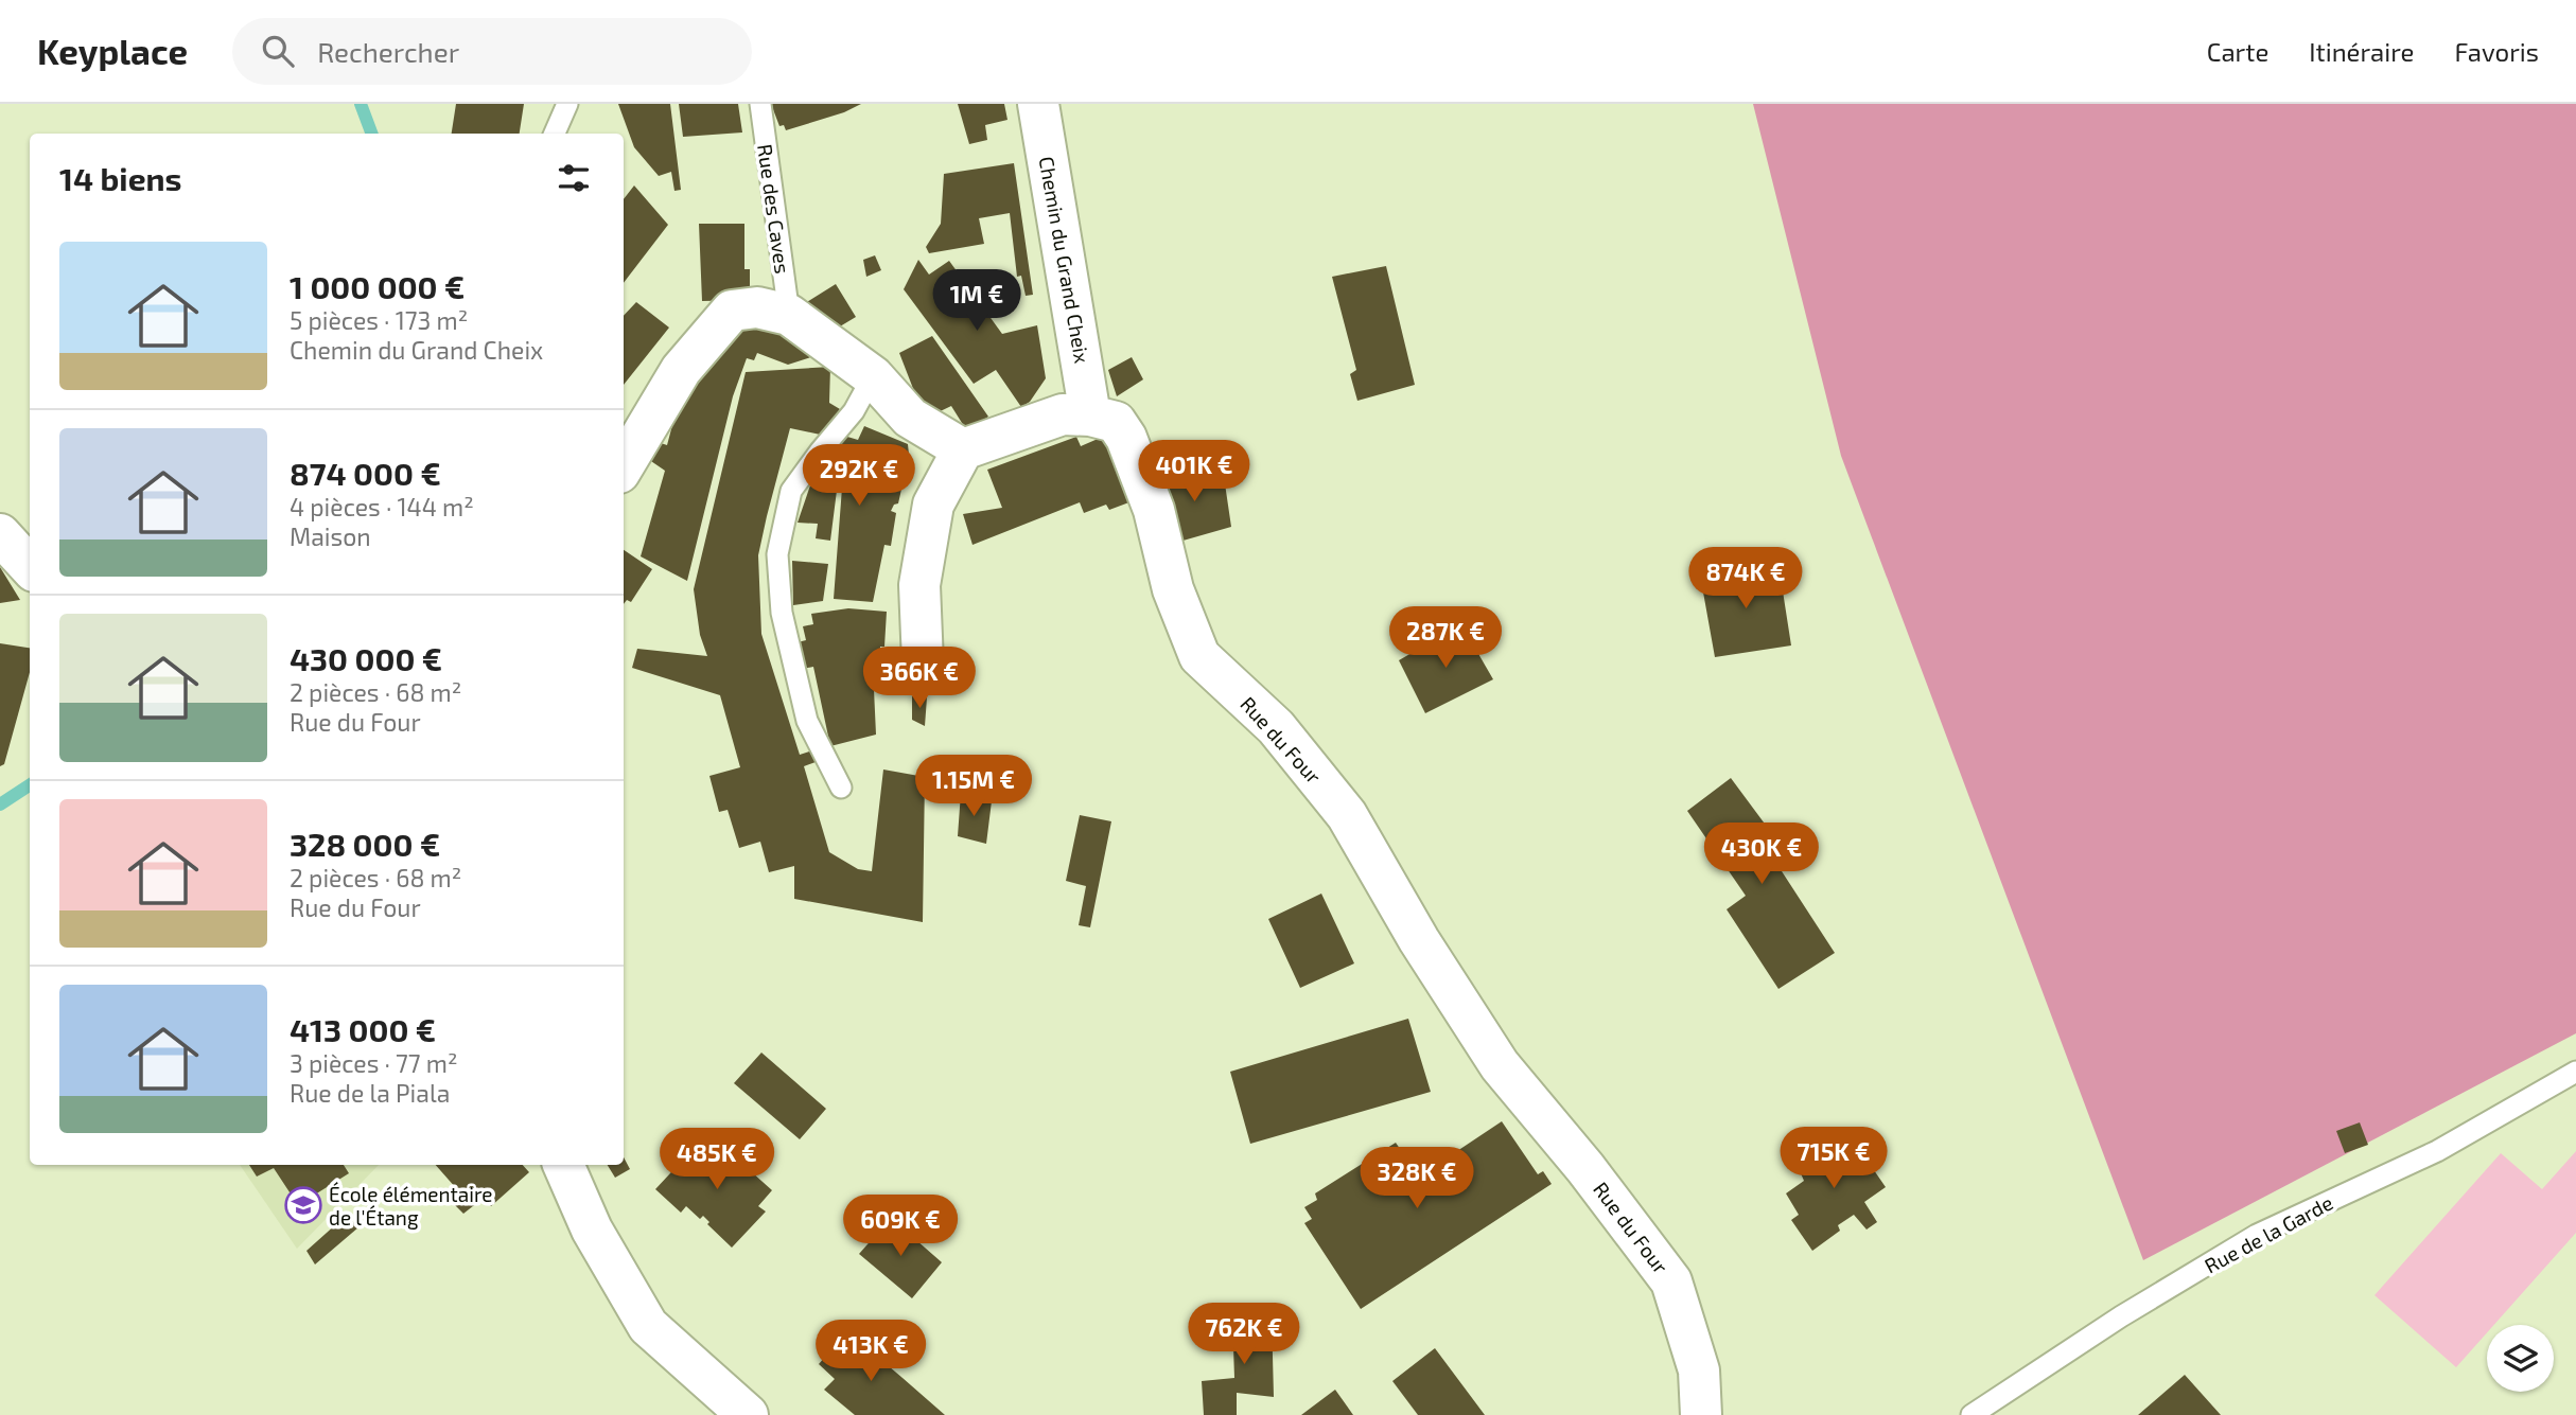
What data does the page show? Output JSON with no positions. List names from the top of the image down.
{
  "streets": {
    "street": ["Chemin du Grand Cheix", "Rue du Four"],
    "lane": ["Rue des Caves", "Rue de la Garde"]
  },
  "crossings": [
    ["Chemin du Grand Cheix", "Rue du Four"]
  ],
  "places": {
    "school or university": ["École élémentaire de l'Étang"]
  },
  "page": {
    "header": "Keyplace",
    "search": "Rechercher",
    "nav": ["Carte", "Itinéraire", "Favoris"],
    "heading": "14 biens",
    "list": [
      {
        "name": "1 000 000 €",
        "note": "5 pièces · 173 m² · Chemin du Grand Cheix"
      },
      {
        "name": "874 000 €",
        "note": "4 pièces · 144 m² · Maison"
      },
      {
        "name": "430 000 €",
        "note": "2 pièces · 68 m² · Rue du Four"
      },
      {
        "name": "328 000 €",
        "note": "2 pièces · 68 m² · Rue du Four"
      },
      {
        "name": "413 000 €",
        "note": "3 pièces · 77 m² · Rue de la Piala"
      }
    ],
    "price": [
      "1M €",
      "401K €",
      "292K €",
      "874K €",
      "287K €",
      "366K €",
      "1.15M €",
      "430K €",
      "715K €",
      "485K €",
      "328K €",
      "609K €",
      "762K €",
      "413K €"
    ]
  }
}
